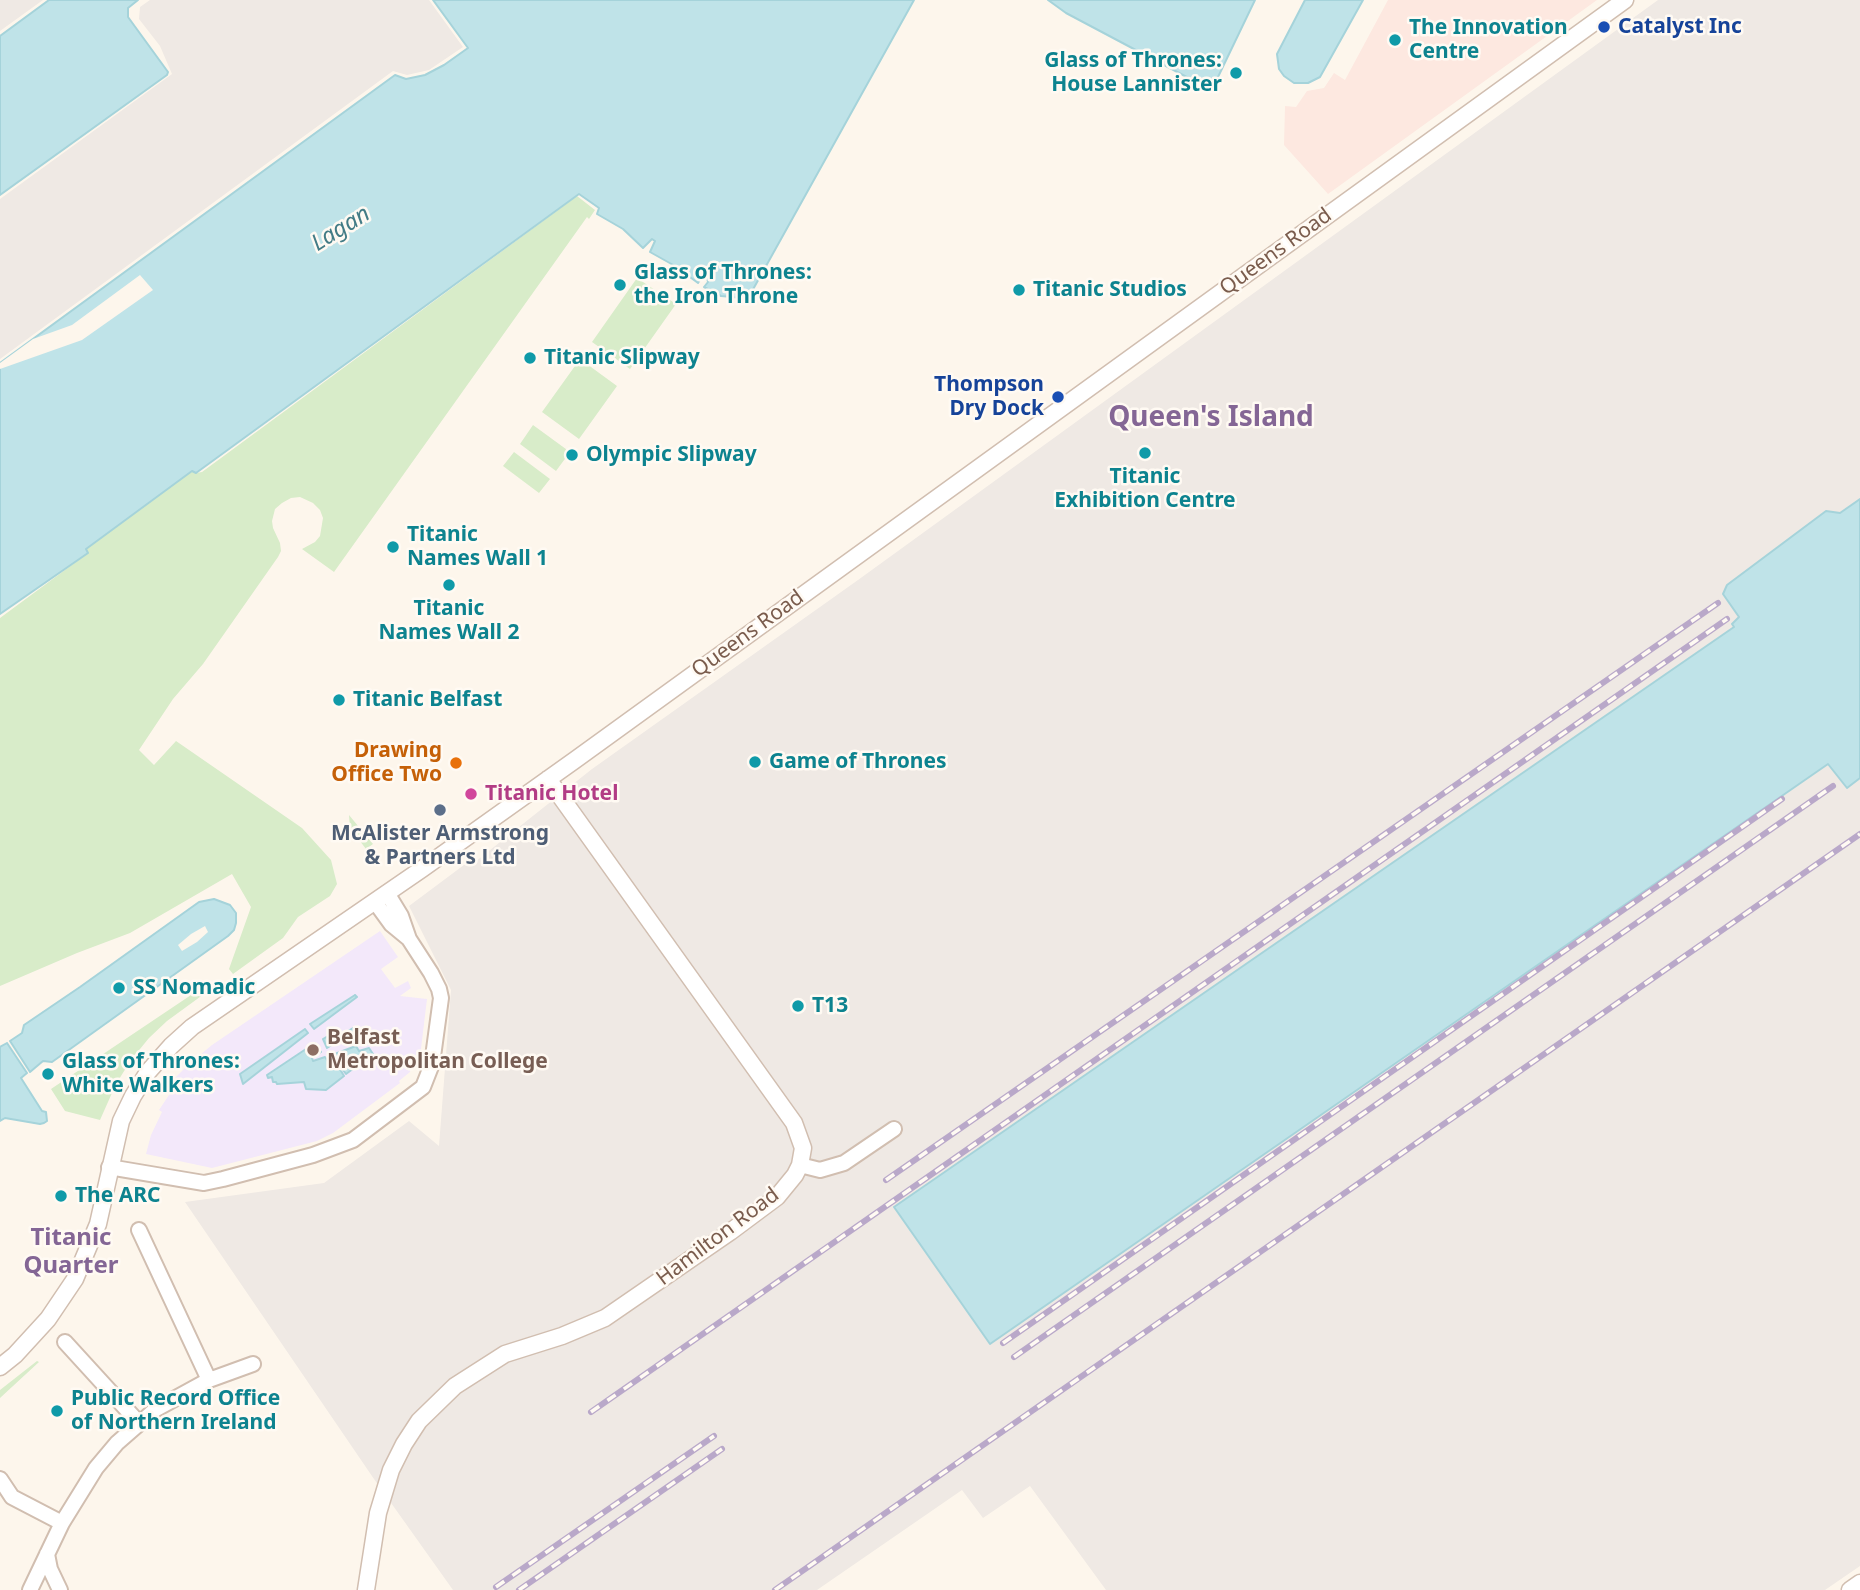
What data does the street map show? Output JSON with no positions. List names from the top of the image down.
{
  "streets": {
    "street": ["Queens Road", "Hamilton Road"]
  },
  "districts": ["Queen's Island", "Titanic Quarter"],
  "water": ["Lagan"],
  "places": [
    "Catalyst Inc",
    "The Innovation Centre",
    "Glass of Thrones: House Lannister",
    "Glass of Thrones: the Iron Throne",
    "Titanic Studios",
    "Titanic Slipway",
    "Thompson Dry Dock",
    "Titanic Exhibition Centre",
    "Olympic Slipway",
    "Titanic Names Wall 1",
    "Titanic Names Wall 2",
    "Titanic Belfast",
    "Game of Thrones",
    "Drawing Office Two",
    "Titanic Hotel",
    "McAlister Armstrong & Partners Ltd",
    "SS Nomadic",
    "T13",
    "Belfast Metropolitan College",
    "Glass of Thrones: White Walkers",
    "The ARC",
    "Public Record Office of Northern Ireland"
  ]
}
